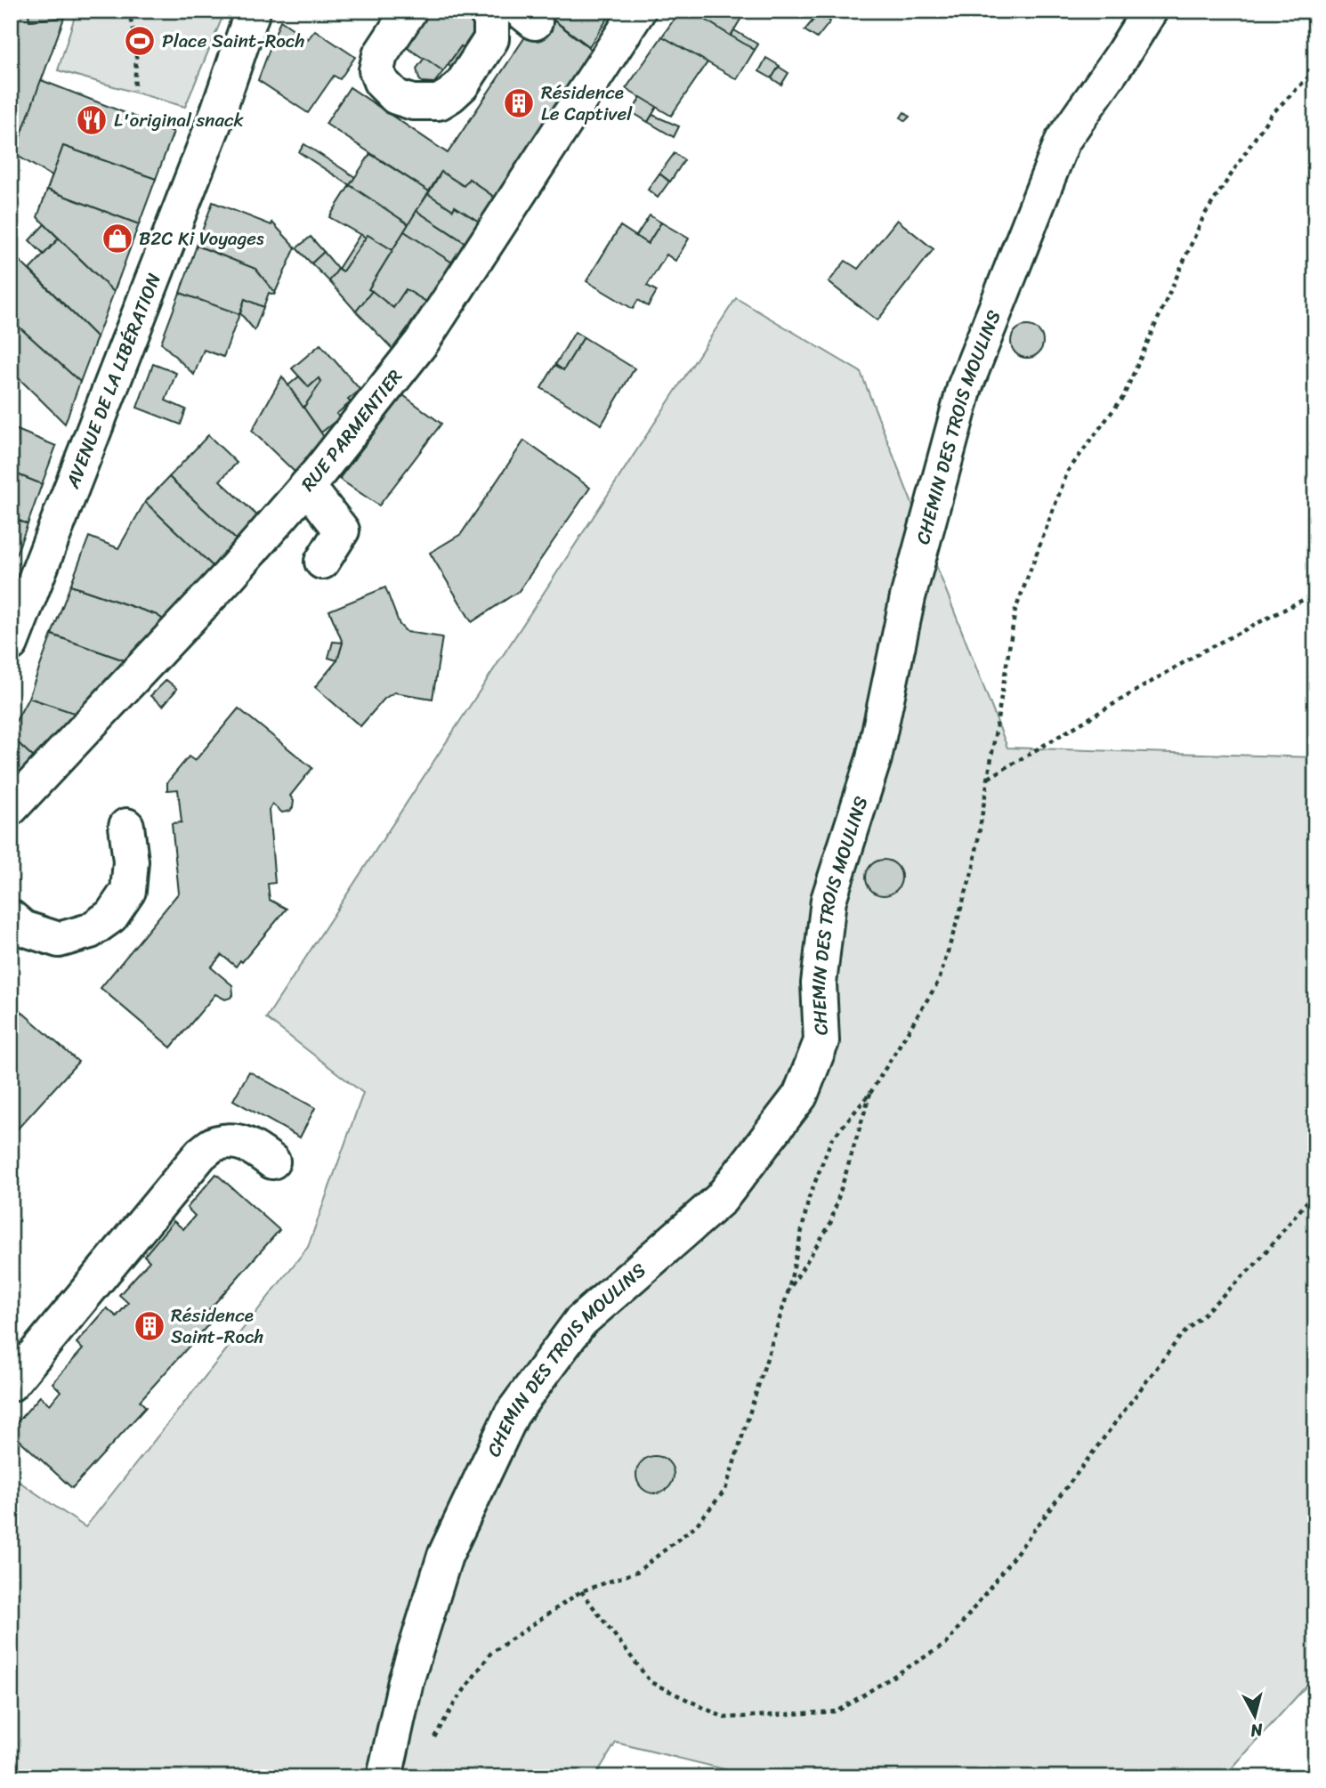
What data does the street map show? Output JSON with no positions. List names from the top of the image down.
{
  "streets": {
    "street": ["AVENUE DE LA LIBÉRATION", "CHEMIN DES TROIS MOULINS", "RUE PARMENTIER"]
  },
  "places": {
    "sports": ["Place Saint-Roch"],
    "building": ["Résidence Le Captivel", "Résidence Saint-Roch"],
    "restaurant": ["L'original snack"],
    "shop": ["B2C Ki Voyages"]
  },
  "north": "bottom"
}
